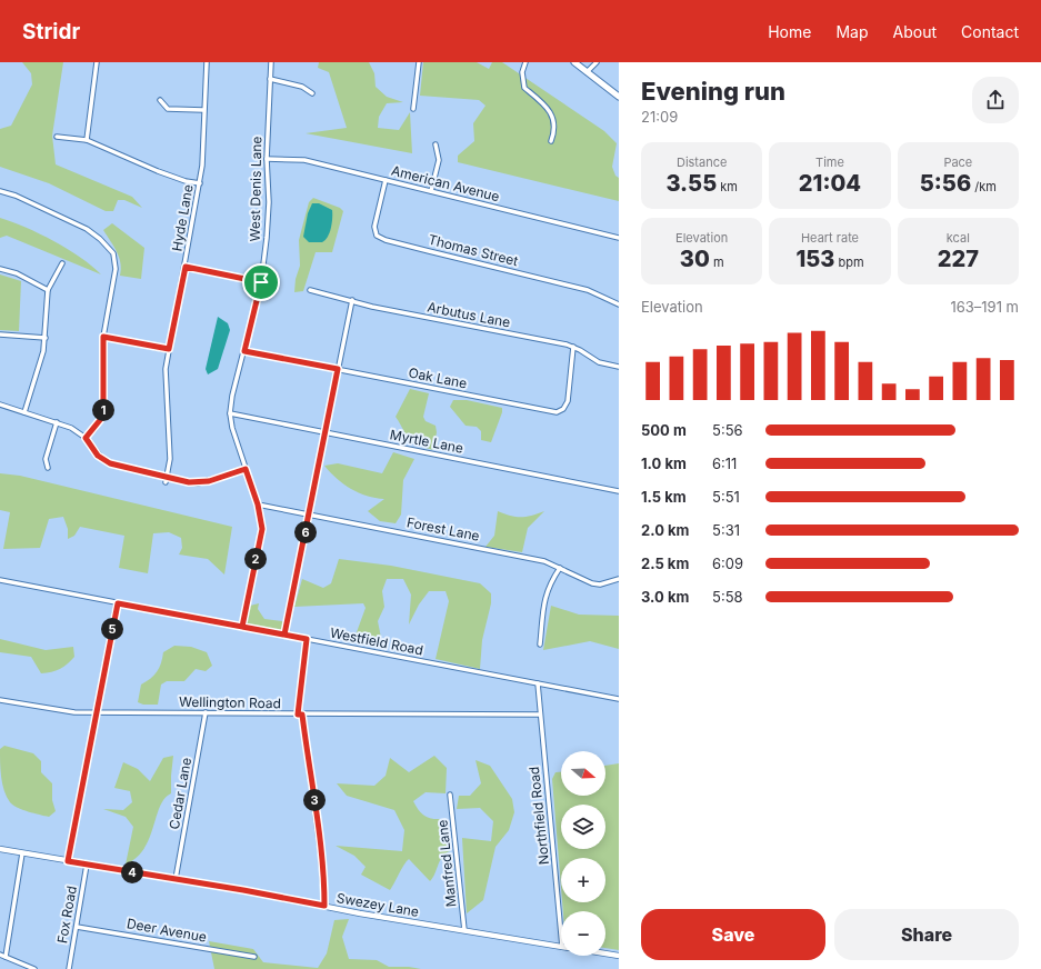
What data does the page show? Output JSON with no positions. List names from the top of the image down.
{
  "streets": {
    "street": [
      "American Avenue",
      "West Denis Lane",
      "Hyde Lane",
      "Thomas Street",
      "Arbutus Lane",
      "Oak Lane",
      "Myrtle Lane",
      "Forest Lane",
      "Westfield Road",
      "Wellington Road",
      "Cedar Lane",
      "Northfield Road",
      "Manfred Lane",
      "Swezey Lane",
      "Fox Road",
      "Deer Avenue"
    ]
  },
  "crossings": [
    ["American Avenue", "West Denis Lane"],
    ["American Avenue", "Thomas Street"],
    ["West Denis Lane", "Oak Lane"],
    ["West Denis Lane", "Myrtle Lane"],
    ["West Denis Lane", "Forest Lane"],
    ["West Denis Lane", "Westfield Road"],
    ["Arbutus Lane", "Oak Lane"],
    ["Westfield Road", "Northfield Road"],
    ["Wellington Road", "Cedar Lane"],
    ["Wellington Road", "Northfield Road"],
    ["Cedar Lane", "Swezey Lane"],
    ["Manfred Lane", "Swezey Lane"],
    ["Swezey Lane", "Fox Road"],
    ["Fox Road", "Deer Avenue"]
  ],
  "north": "right",
  "page": {
    "header": "Stridr",
    "nav": [
      "Home",
      "Map",
      "About",
      "Contact"
    ],
    "heading": ["Evening run", "21:09"],
    "stats": [
      ["Distance", "3.55 km"],
      ["Time", "21:04"],
      ["Pace", "5:56 /km"],
      ["Elevation", "30 m"],
      ["Heart rate", "153 bpm"],
      ["kcal", "227"]
    ],
    "chart": ["Elevation", "163–191 m"],
    "pins": [
      "1",
      "6",
      "2",
      "5",
      "3",
      "4"
    ],
    "list": [
      {
        "name": "500 m",
        "note": "5:56"
      },
      {
        "name": "1.0 km",
        "note": "6:11"
      },
      {
        "name": "1.5 km",
        "note": "5:51"
      },
      {
        "name": "2.0 km",
        "note": "5:31"
      },
      {
        "name": "2.5 km",
        "note": "6:09"
      },
      {
        "name": "3.0 km",
        "note": "5:58"
      }
    ],
    "map_buttons": ["+", "−"],
    "buttons": ["Save", "Share"]
  }
}
